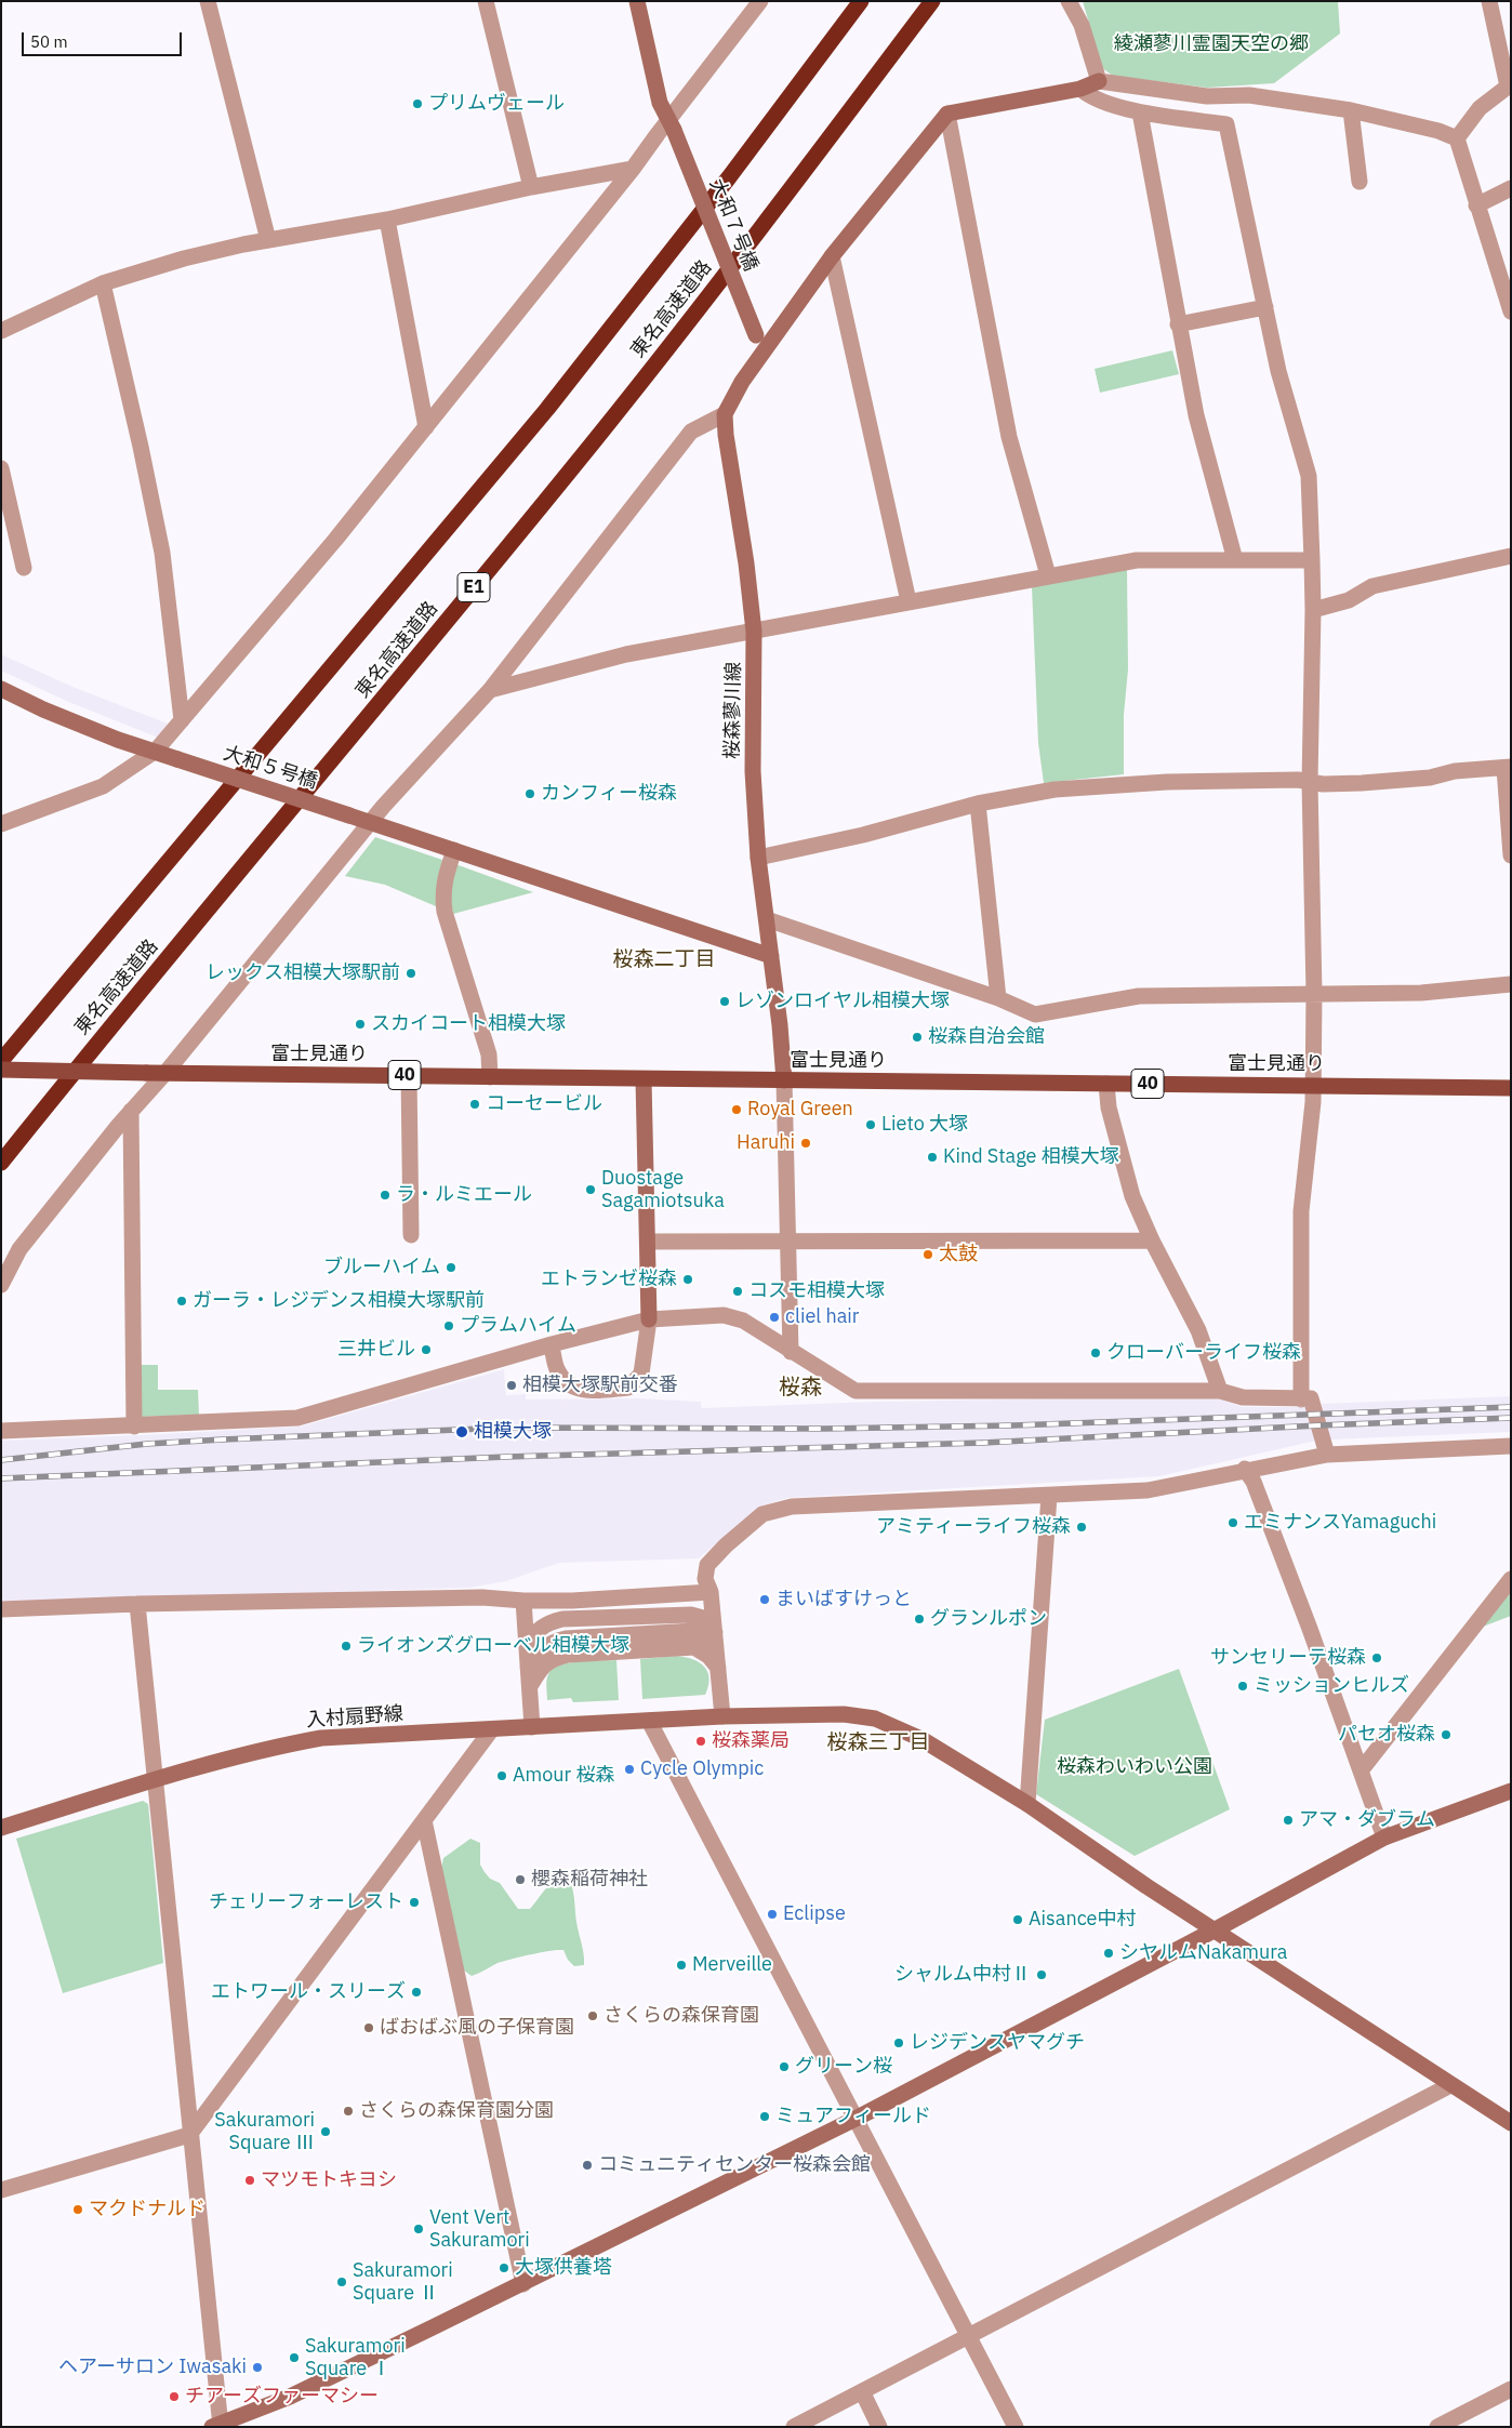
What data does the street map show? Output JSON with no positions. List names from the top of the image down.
{
  "streets": {
    "highway": ["東名高速道路", "E1"],
    "main road": ["富士見通り", "40"],
    "street": [
      "大和７号橋",
      "桜森蓼川線",
      "大和５号橋",
      "入村扇野線"
    ]
  },
  "crossings": [
    ["桜森蓼川線", "大和５号橋"],
    ["桜森蓼川線", "富士見通り"],
    ["富士見通り", "40"]
  ],
  "districts": ["桜森二丁目", "桜森", "桜森三丁目"],
  "parks": ["綾瀬蓼川霊園天空の郷", "桜森わいわい公園"],
  "places": [
    "プリムヴェール",
    "カンフィー桜森",
    "レックス相模大塚駅前",
    "レゾンロイヤル相模大塚",
    "スカイコート相模大塚",
    "桜森自治会館",
    "コーセービル",
    "Royal Green",
    "Lieto 大塚",
    "Haruhi",
    "Kind Stage 相模大塚",
    "Duostage Sagamiotsuka",
    "ラ・ルミエール",
    "太鼓",
    "ブルーハイム",
    "エトランゼ桜森",
    "コスモ相模大塚",
    "ガーラ・レジデンス相模大塚駅前",
    "cliel hair",
    "プラムハイム",
    "三井ビル",
    "クローバーライフ桜森",
    "相模大塚駅前交番",
    "相模大塚",
    "エミナンスYamaguchi",
    "アミティーライフ桜森",
    "まいばすけっと",
    "グランルポン",
    "ライオンズグローベル相模大塚",
    "サンセリーテ桜森",
    "ミッションヒルズ",
    "パセオ桜森",
    "桜森薬局",
    "Cycle Olympic",
    "Amour 桜森",
    "アマ・ダブラム",
    "櫻森稲荷神社",
    "チェリーフォーレスト",
    "Eclipse",
    "Aisance中村",
    "シヤルムNakamura",
    "Merveille",
    "シャルム中村Ⅱ",
    "エトワール・スリーズ",
    "さくらの森保育園",
    "ばおばぶ風の子保育園",
    "レジデンスヤマグチ",
    "グリーン桜",
    "さくらの森保育園分園",
    "ミュアフィールド",
    "Sakuramori Square Ⅲ",
    "コミュニティセンター桜森会館",
    "マツモトキヨシ",
    "マクドナルド",
    "Vent Vert Sakuramori",
    "大塚供養塔",
    "Sakuramori Square Ⅱ",
    "Sakuramori Square Ⅰ",
    "ヘアーサロン Iwasaki",
    "チアーズファーマシー"
  ],
  "scale_bar": "50 m"
}
